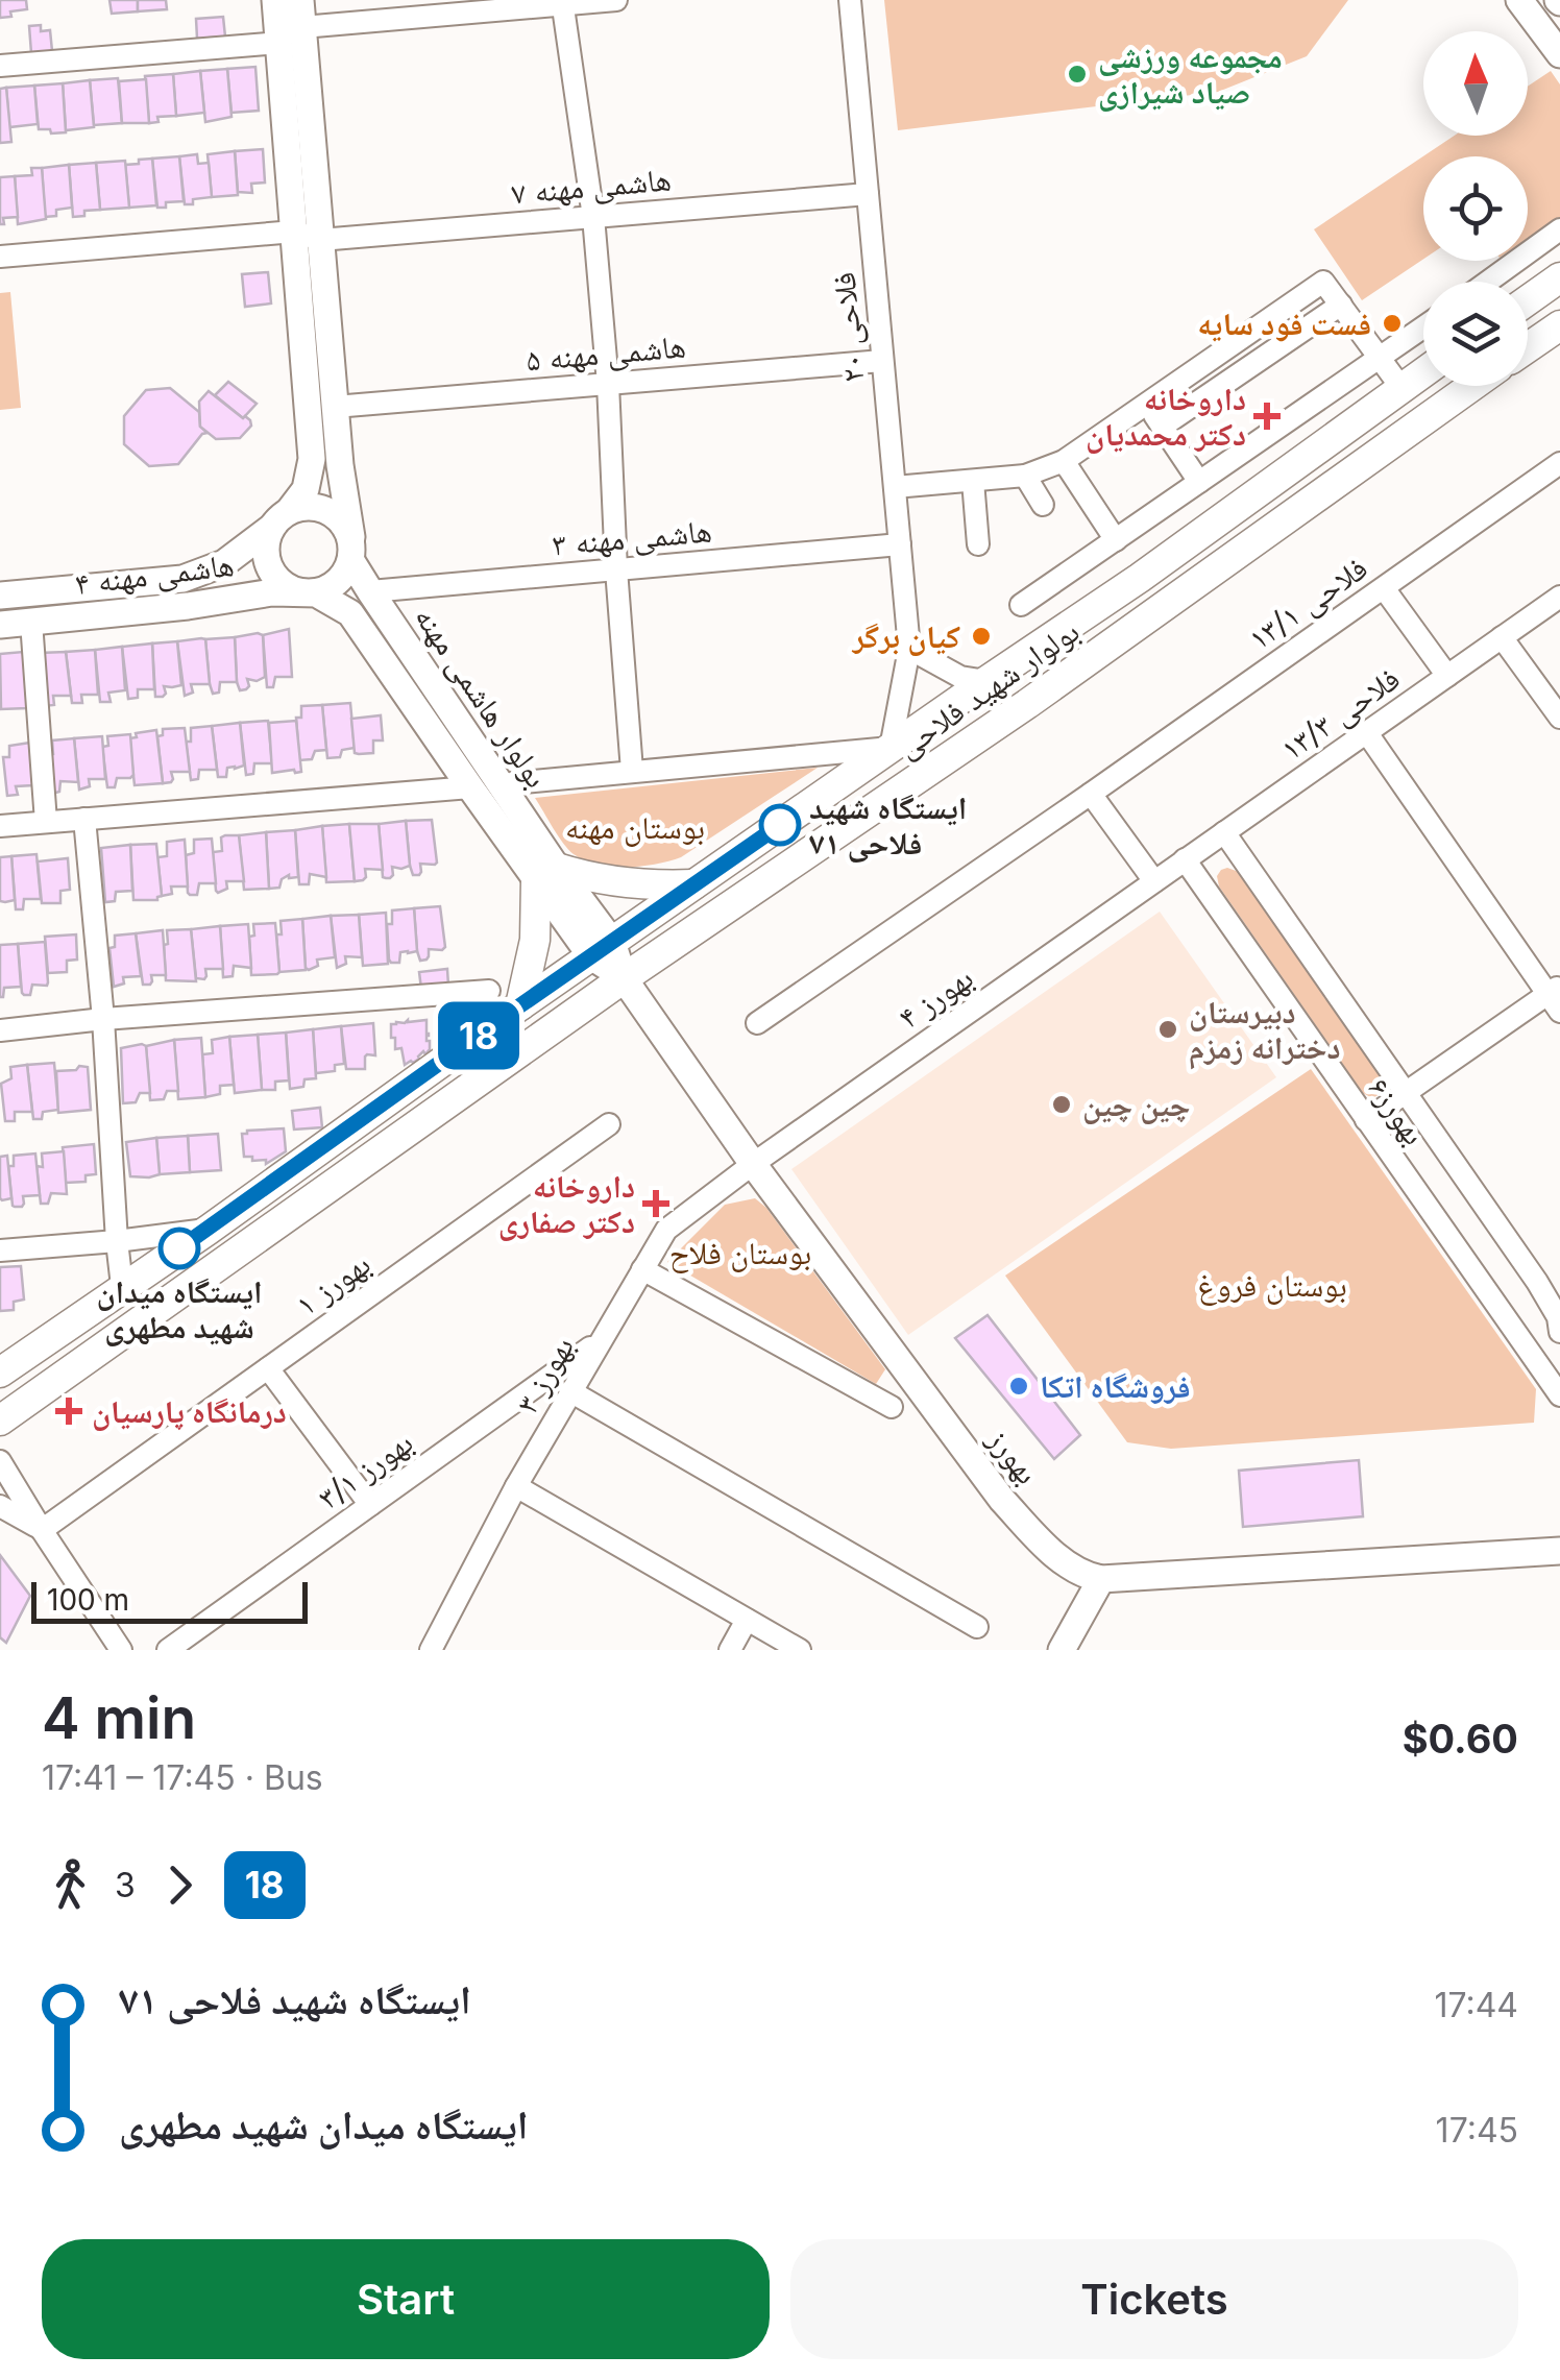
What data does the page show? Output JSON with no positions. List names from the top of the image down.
{
  "streets": {
    "main road": ["بولوار شهید فلاحی"],
    "street": [
      "هاشمی مهنه ۷",
      "فلاحی ۲۰",
      "هاشمی مهنه ۵",
      "هاشمی مهنه ۳",
      "هاشمی مهنه ۴",
      "فلاحی ۱۳/۱",
      "بولوار هاشمی مهنه",
      "فلاحی ۱۳/۳",
      "بهورز ۴",
      "بهورز۶",
      "بهورز ۱",
      "بهورز ۳",
      "بهورز",
      "بهورز ۳/۱"
    ]
  },
  "crossings": [
    ["هاشمی مهنه ۷", "فلاحی ۲۰"],
    ["هاشمی مهنه ۷", "بولوار هاشمی مهنه"],
    ["فلاحی ۲۰", "هاشمی مهنه ۵"],
    ["فلاحی ۲۰", "هاشمی مهنه ۳"],
    ["فلاحی ۲۰", "بولوار شهید فلاحی"],
    ["هاشمی مهنه ۵", "بولوار هاشمی مهنه"],
    ["هاشمی مهنه ۳", "بولوار هاشمی مهنه"],
    ["هاشمی مهنه ۴", "بولوار هاشمی مهنه"],
    ["بولوار شهید فلاحی", "بولوار هاشمی مهنه"],
    ["بولوار شهید فلاحی", "بهورز"],
    ["بولوار هاشمی مهنه", "بهورز"],
    ["فلاحی ۱۳/۳", "بهورز ۴"],
    ["فلاحی ۱۳/۳", "بهورز۶"],
    ["بهورز ۴", "بهورز ۳"],
    ["بهورز ۴", "بهورز"],
    ["بهورز ۳", "بهورز"],
    ["بهورز ۳", "بهورز ۳/۱"]
  ],
  "parks": ["بوستان مهنه", "بوستان فلاح", "بوستان فروغ"],
  "places": {
    "other": [
      "مجموعه ورزشی صیاد شیرازی",
      "فست فود سایه",
      "کیان برگر",
      "ایستگاه شهید فلاحی ۷۱",
      "دبیرستان دخترانه زمزم",
      "چین چین",
      "ایستگاه میدان شهید مطهری",
      "فروشگاه اتکا"
    ],
    "health": ["داروخانه دکتر محمدیان", "داروخانه دکتر صفاری", "درمانگاه پارسیان"]
  },
  "lines": ["bus line 18"],
  "scale_bar": "100 m",
  "north": "top",
  "page": {
    "on_map": "18",
    "scale": "100 m",
    "heading": ["4 min", "17:41 – 17:45 · Bus", "$0.60"],
    "legs": ["3", "18"],
    "list": [
      {
        "name": "ایستگاه شهید فلاحی ۷۱",
        "value": "17:44"
      },
      {
        "name": "ایستگاه میدان شهید مطهری",
        "value": "17:45"
      }
    ],
    "buttons": ["Start", "Tickets"]
  }
}
